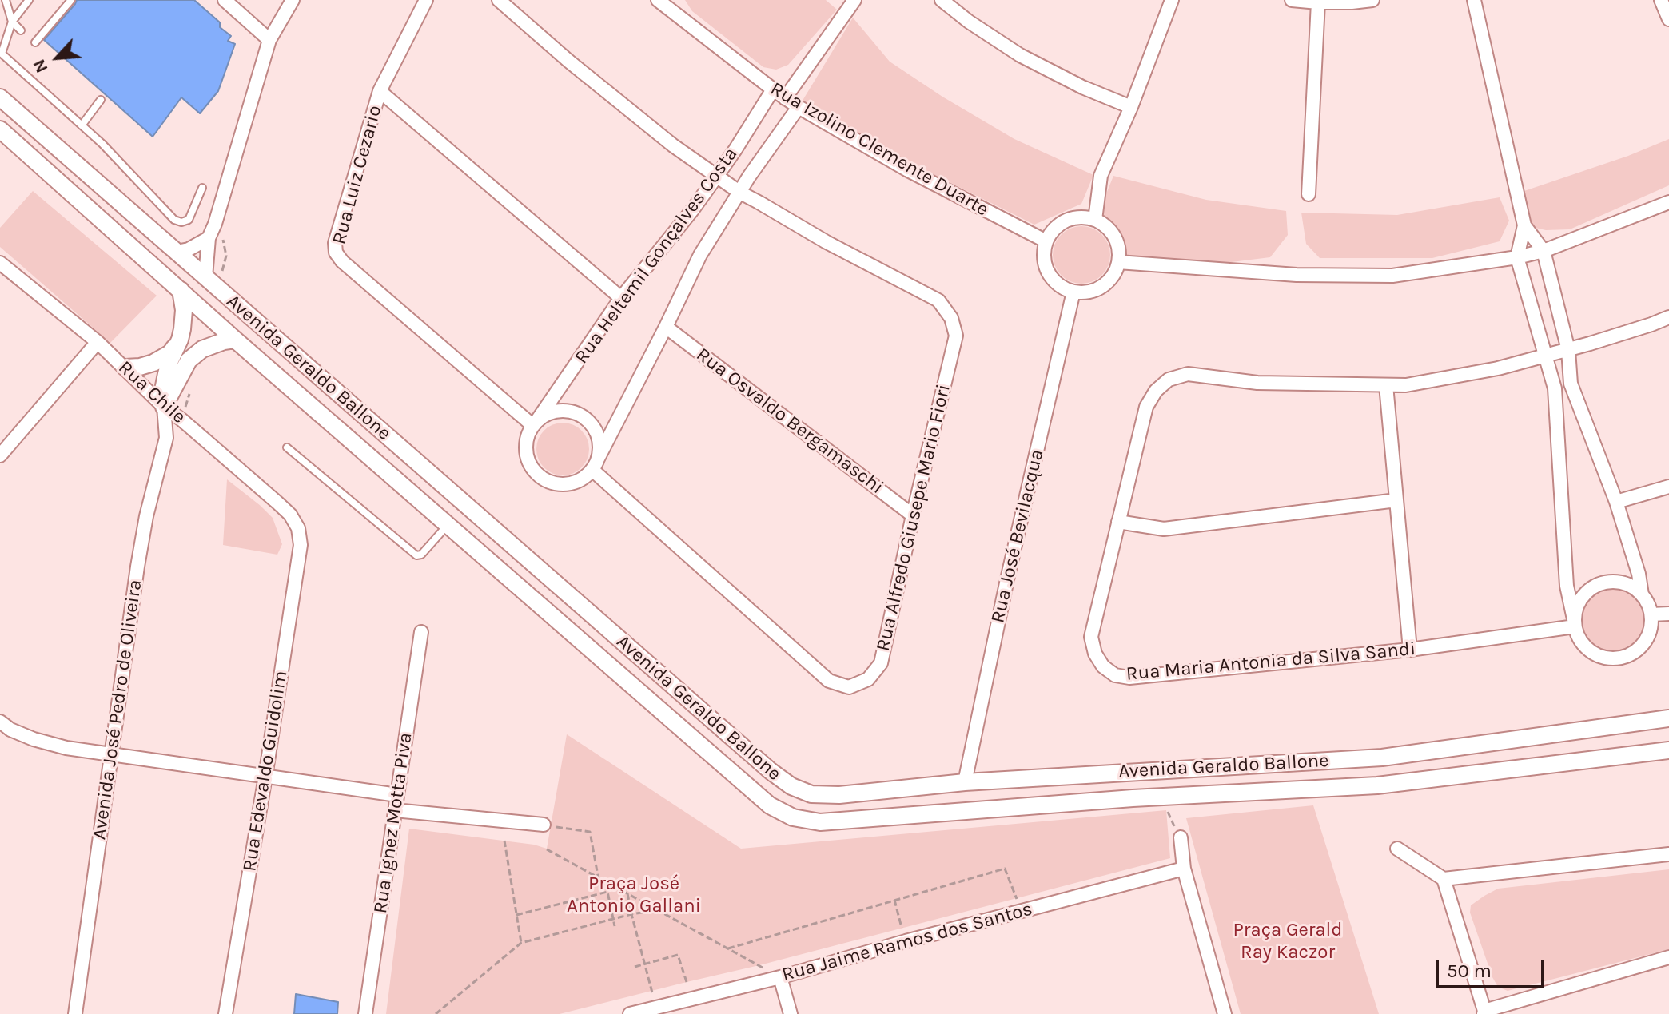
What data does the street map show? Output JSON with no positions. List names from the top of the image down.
{
  "streets": {
    "street": [
      "Rua Izolino Clemente Duarte",
      "Rua Luiz Cezario",
      "Rua Heltemil Gonçalves Costa",
      "Avenida Geraldo Ballone",
      "Rua Chile",
      "Rua Osvaldo Bergamaschi",
      "Rua Alfredo Giusepe Mario Fiori",
      "Rua José Bevilacqua",
      "Rua Maria Antonia da Silva Sandi",
      "Avenida José Pedro de Oliveira",
      "Rua Edevaldo Guidolim",
      "Rua Ignez Motta Piva",
      "Rua Jaime Ramos dos Santos"
    ]
  },
  "crossings": [
    ["Rua Izolino Clemente Duarte", "Rua Heltemil Gonçalves Costa"],
    ["Rua Izolino Clemente Duarte", "Rua José Bevilacqua"],
    ["Rua Luiz Cezario", "Rua Heltemil Gonçalves Costa"],
    ["Rua Luiz Cezario", "Rua Alfredo Giusepe Mario Fiori"],
    ["Rua Heltemil Gonçalves Costa", "Rua Osvaldo Bergamaschi"],
    ["Rua Heltemil Gonçalves Costa", "Rua Alfredo Giusepe Mario Fiori"],
    ["Avenida Geraldo Ballone", "Rua José Bevilacqua"],
    ["Rua Chile", "Avenida José Pedro de Oliveira"],
    ["Rua Chile", "Rua Edevaldo Guidolim"],
    ["Rua Osvaldo Bergamaschi", "Rua Alfredo Giusepe Mario Fiori"]
  ],
  "parks": ["Praça José Antonio Gallani", "Praça Gerald Ray Kaczor"],
  "scale_bar": "50 m",
  "north": "bottom left"
}
